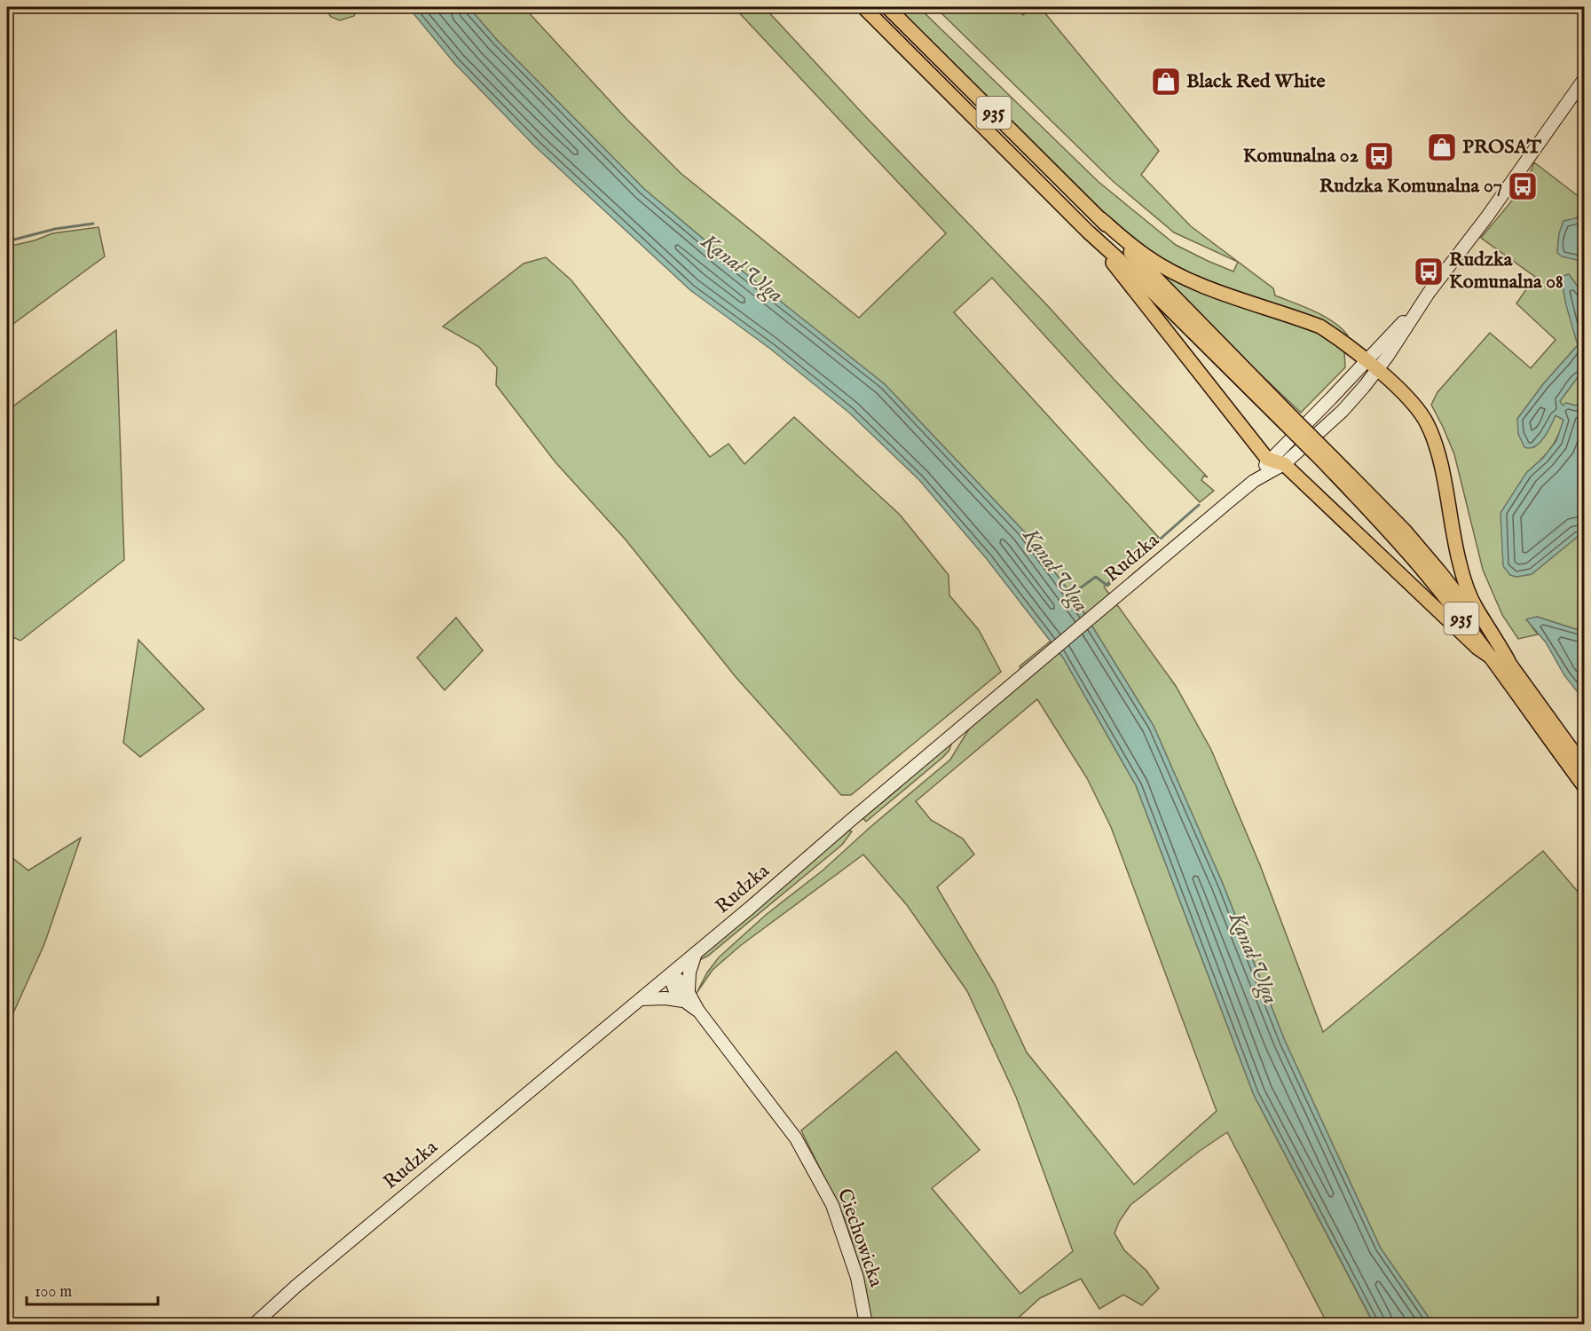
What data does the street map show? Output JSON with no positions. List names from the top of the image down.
{
  "streets": {
    "main road": ["935", "Rudzka", "Ciechowicka"]
  },
  "water": ["Kanał Ulga"],
  "places": {
    "shop": ["Black Red White", "PROSAT"],
    "bus stop": ["Komunalna 02", "Rudzka Komunalna 07", "Rudzka Komunalna 08"]
  },
  "scale_bar": "100 m"
}
